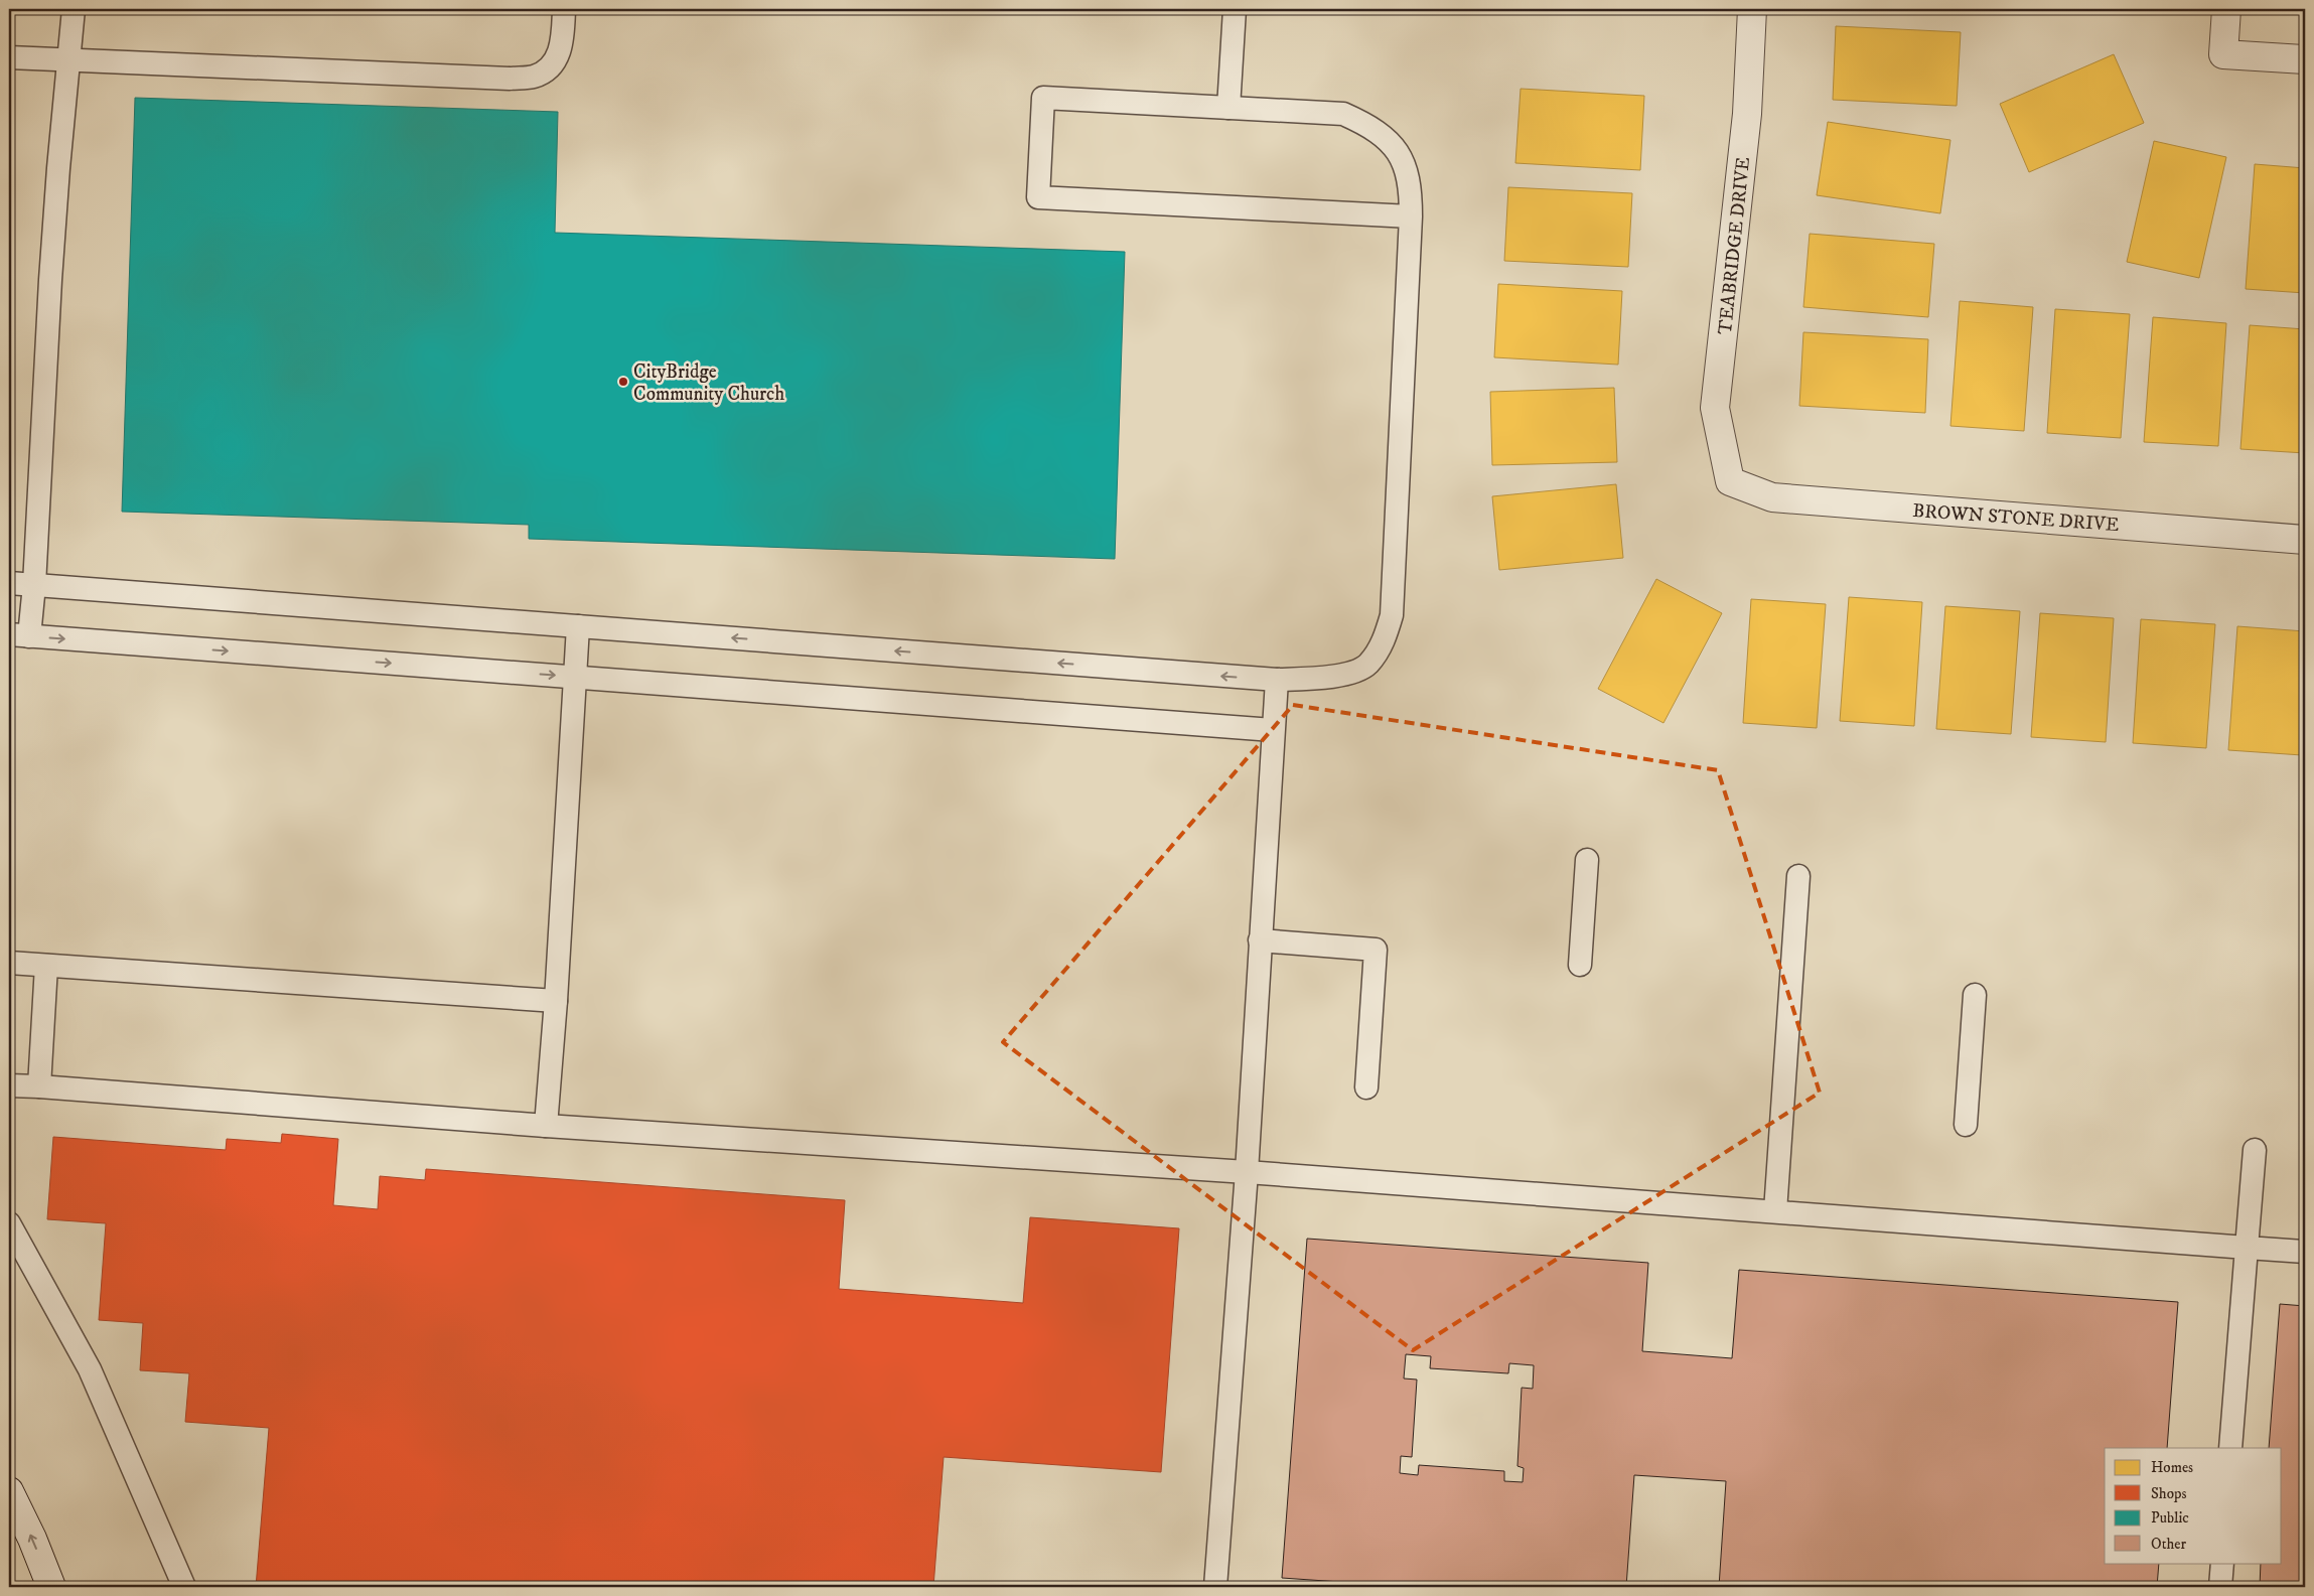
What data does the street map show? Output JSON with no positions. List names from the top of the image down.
{
  "streets": {
    "street": ["TEABRIDGE DRIVE", "BROWN STONE DRIVE"]
  },
  "crossings": [
    ["TEABRIDGE DRIVE", "BROWN STONE DRIVE"]
  ],
  "places": ["CityBridge Community Church"],
  "legend": [
    "Homes",
    "Shops",
    "Public",
    "Other"
  ]
}
